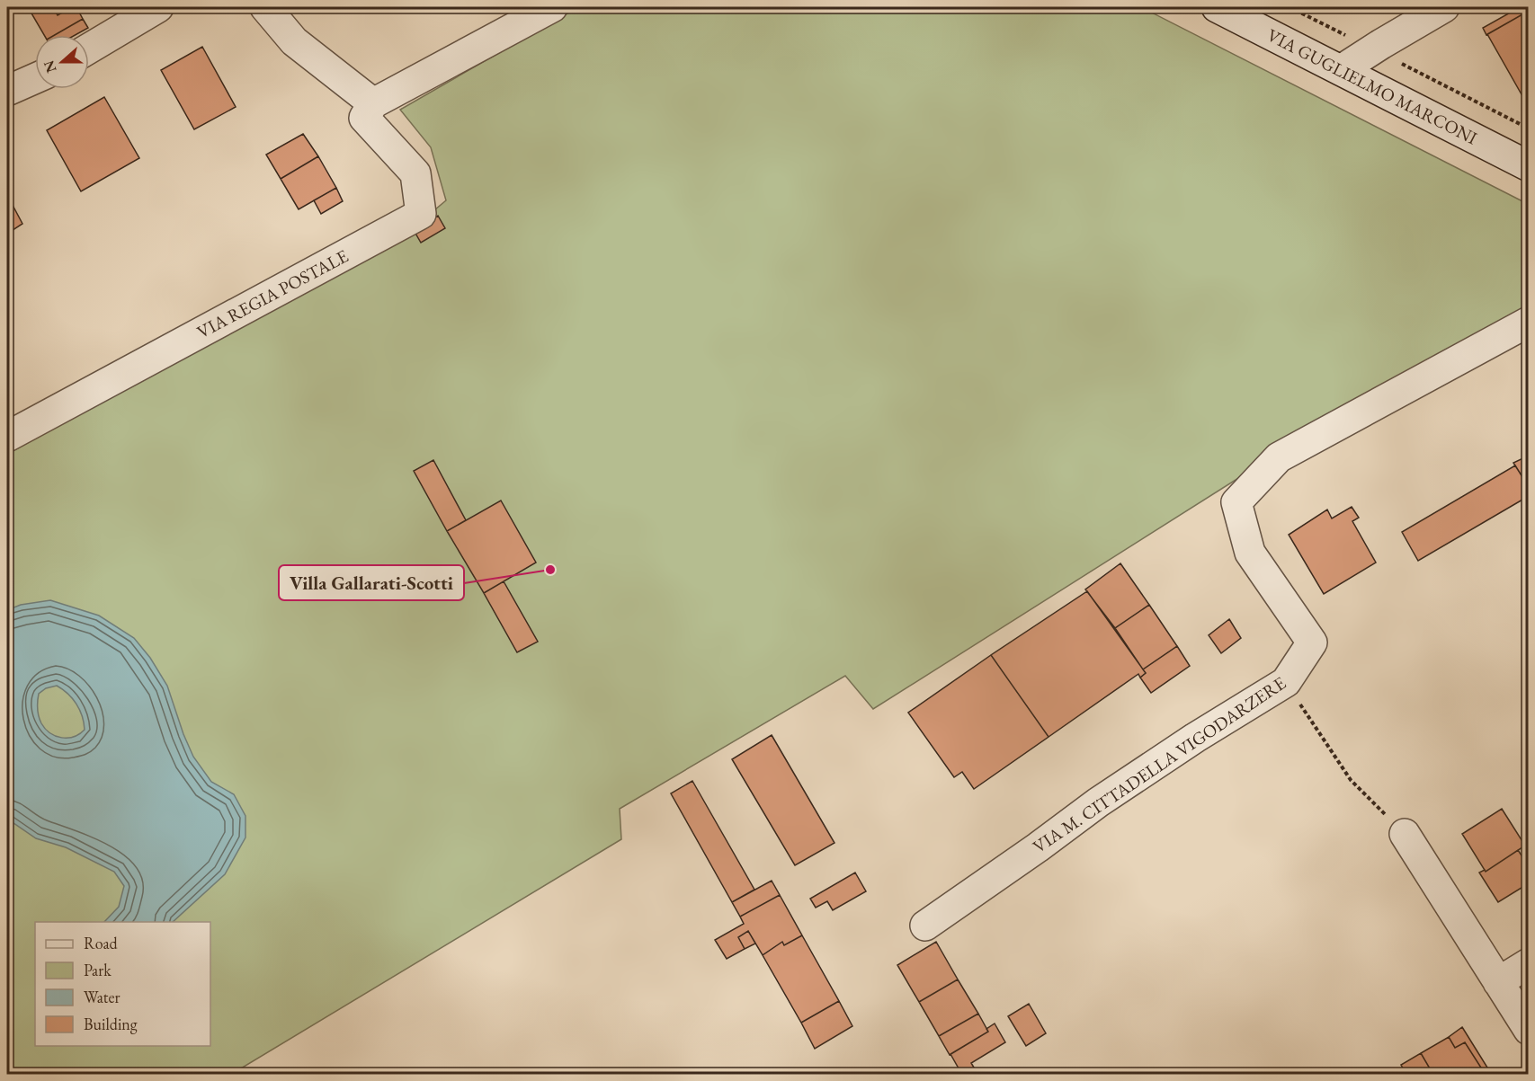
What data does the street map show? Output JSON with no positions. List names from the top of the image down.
{
  "streets": {
    "street": ["VIA GUGLIELMO MARCONI", "VIA REGIA POSTALE", "VIA M. CITTADELLA VIGODARZERE"]
  },
  "places": ["Villa Gallarati-Scotti"],
  "legend": [
    "Road",
    "Park",
    "Water",
    "Building"
  ],
  "north": "left"
}
